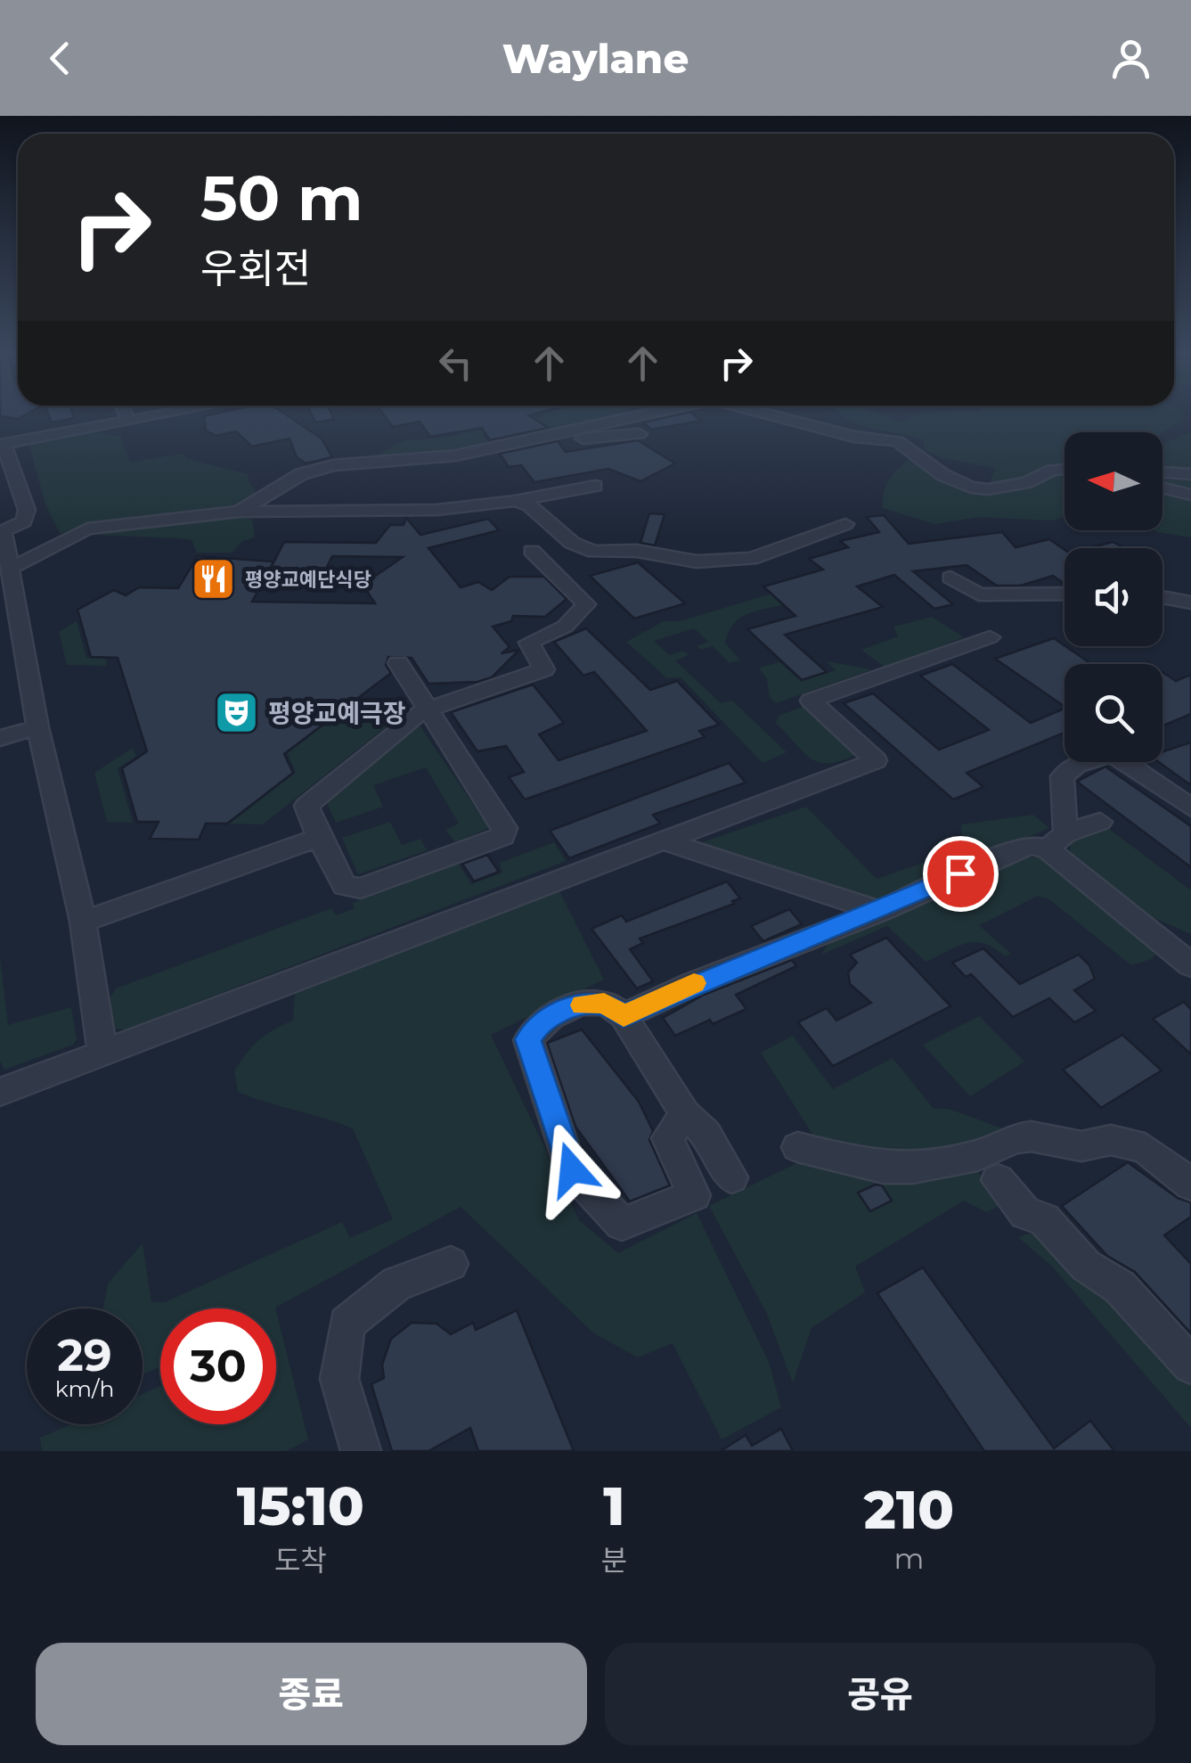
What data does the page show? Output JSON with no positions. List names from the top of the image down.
{
  "places": {
    "restaurant": ["평양교예단식당"],
    "theatre": ["평양교예극장"]
  },
  "north": "left",
  "page": {
    "header": "Waylane",
    "turn": ["50 m", "우회전"],
    "speed": "29 km/h",
    "limit": "30",
    "eta": [
      "15:10",
      "도착",
      "1",
      "분",
      "210",
      "m"
    ],
    "buttons": ["종료", "공유"]
  }
}
